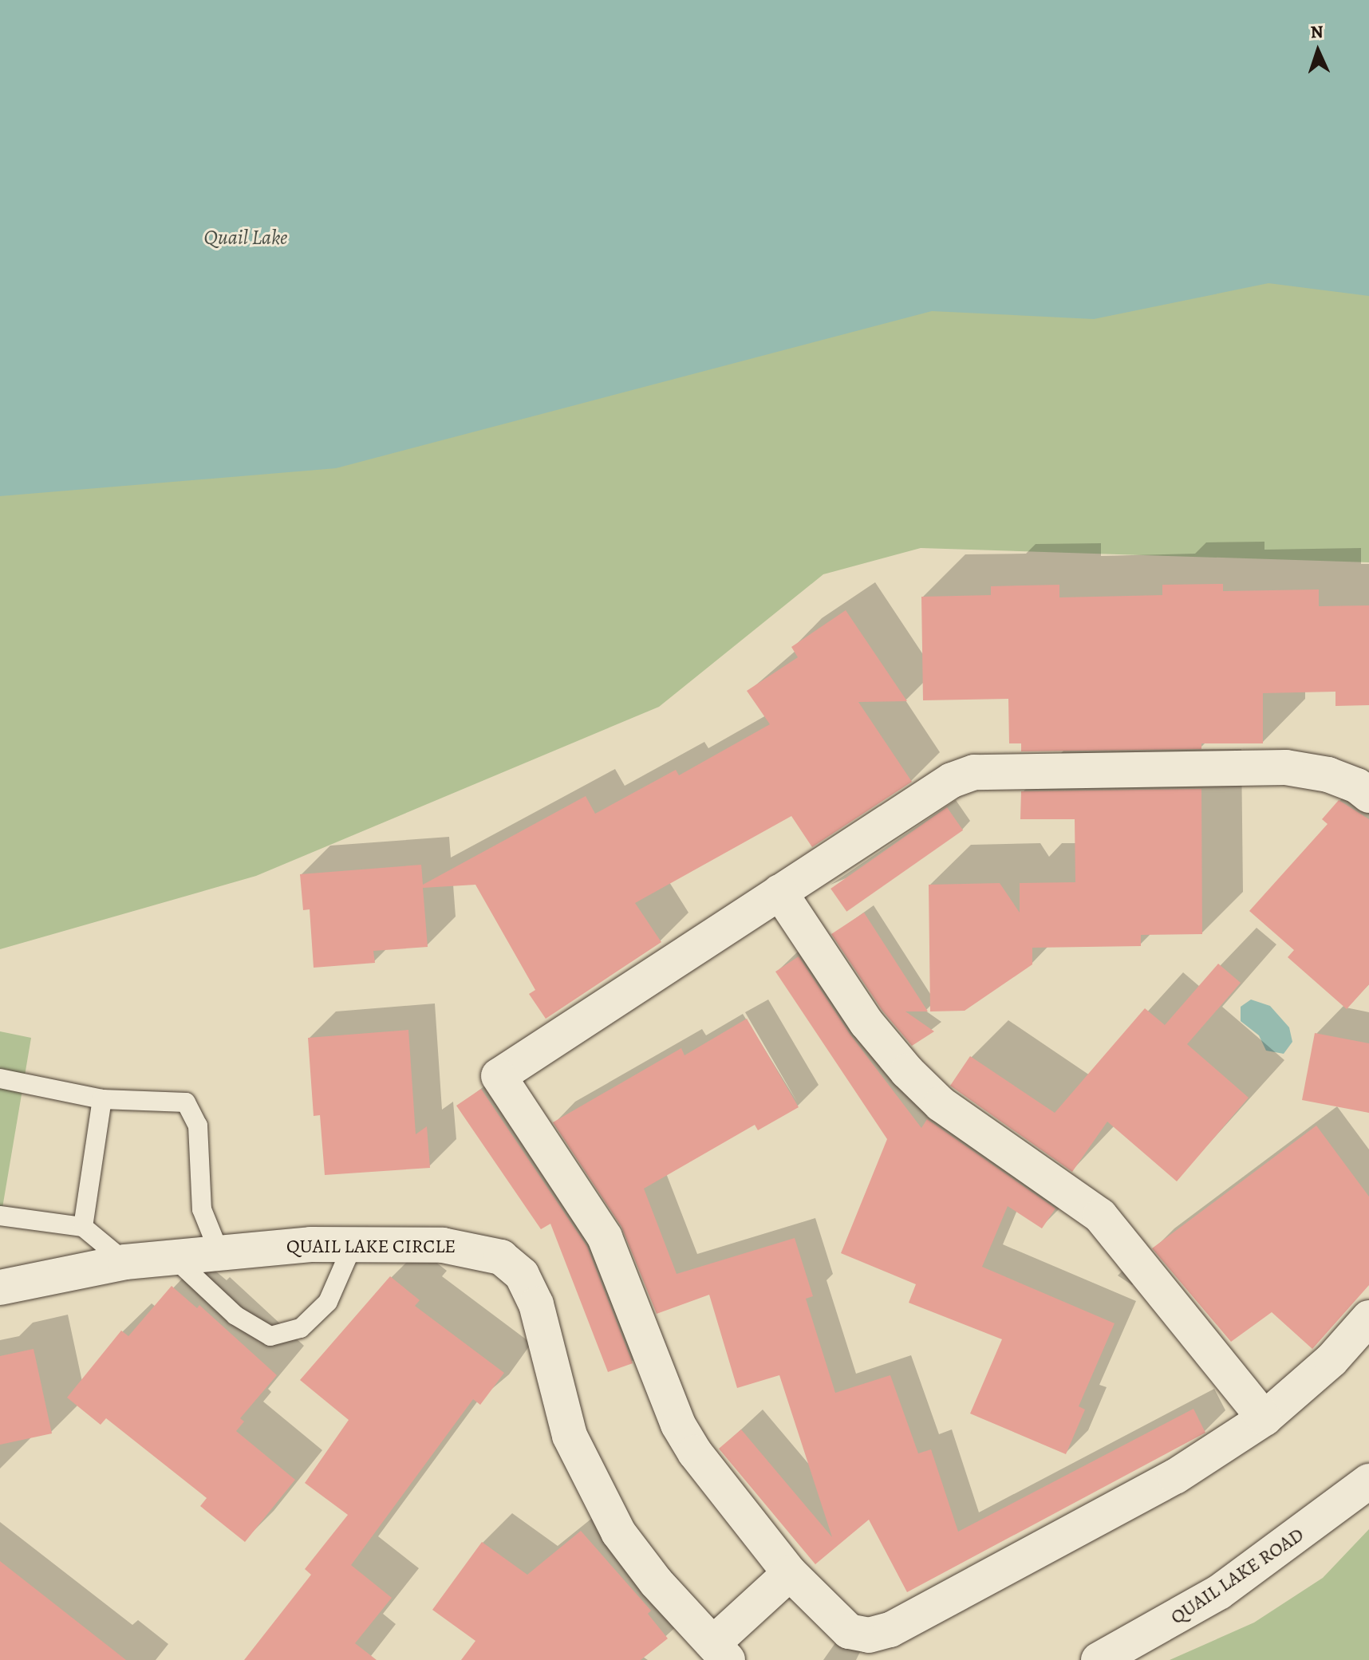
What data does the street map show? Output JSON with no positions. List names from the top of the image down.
{
  "streets": {
    "street": ["QUAIL LAKE CIRCLE", "QUAIL LAKE ROAD"]
  },
  "water": ["Quail Lake"],
  "north": "top"
}
